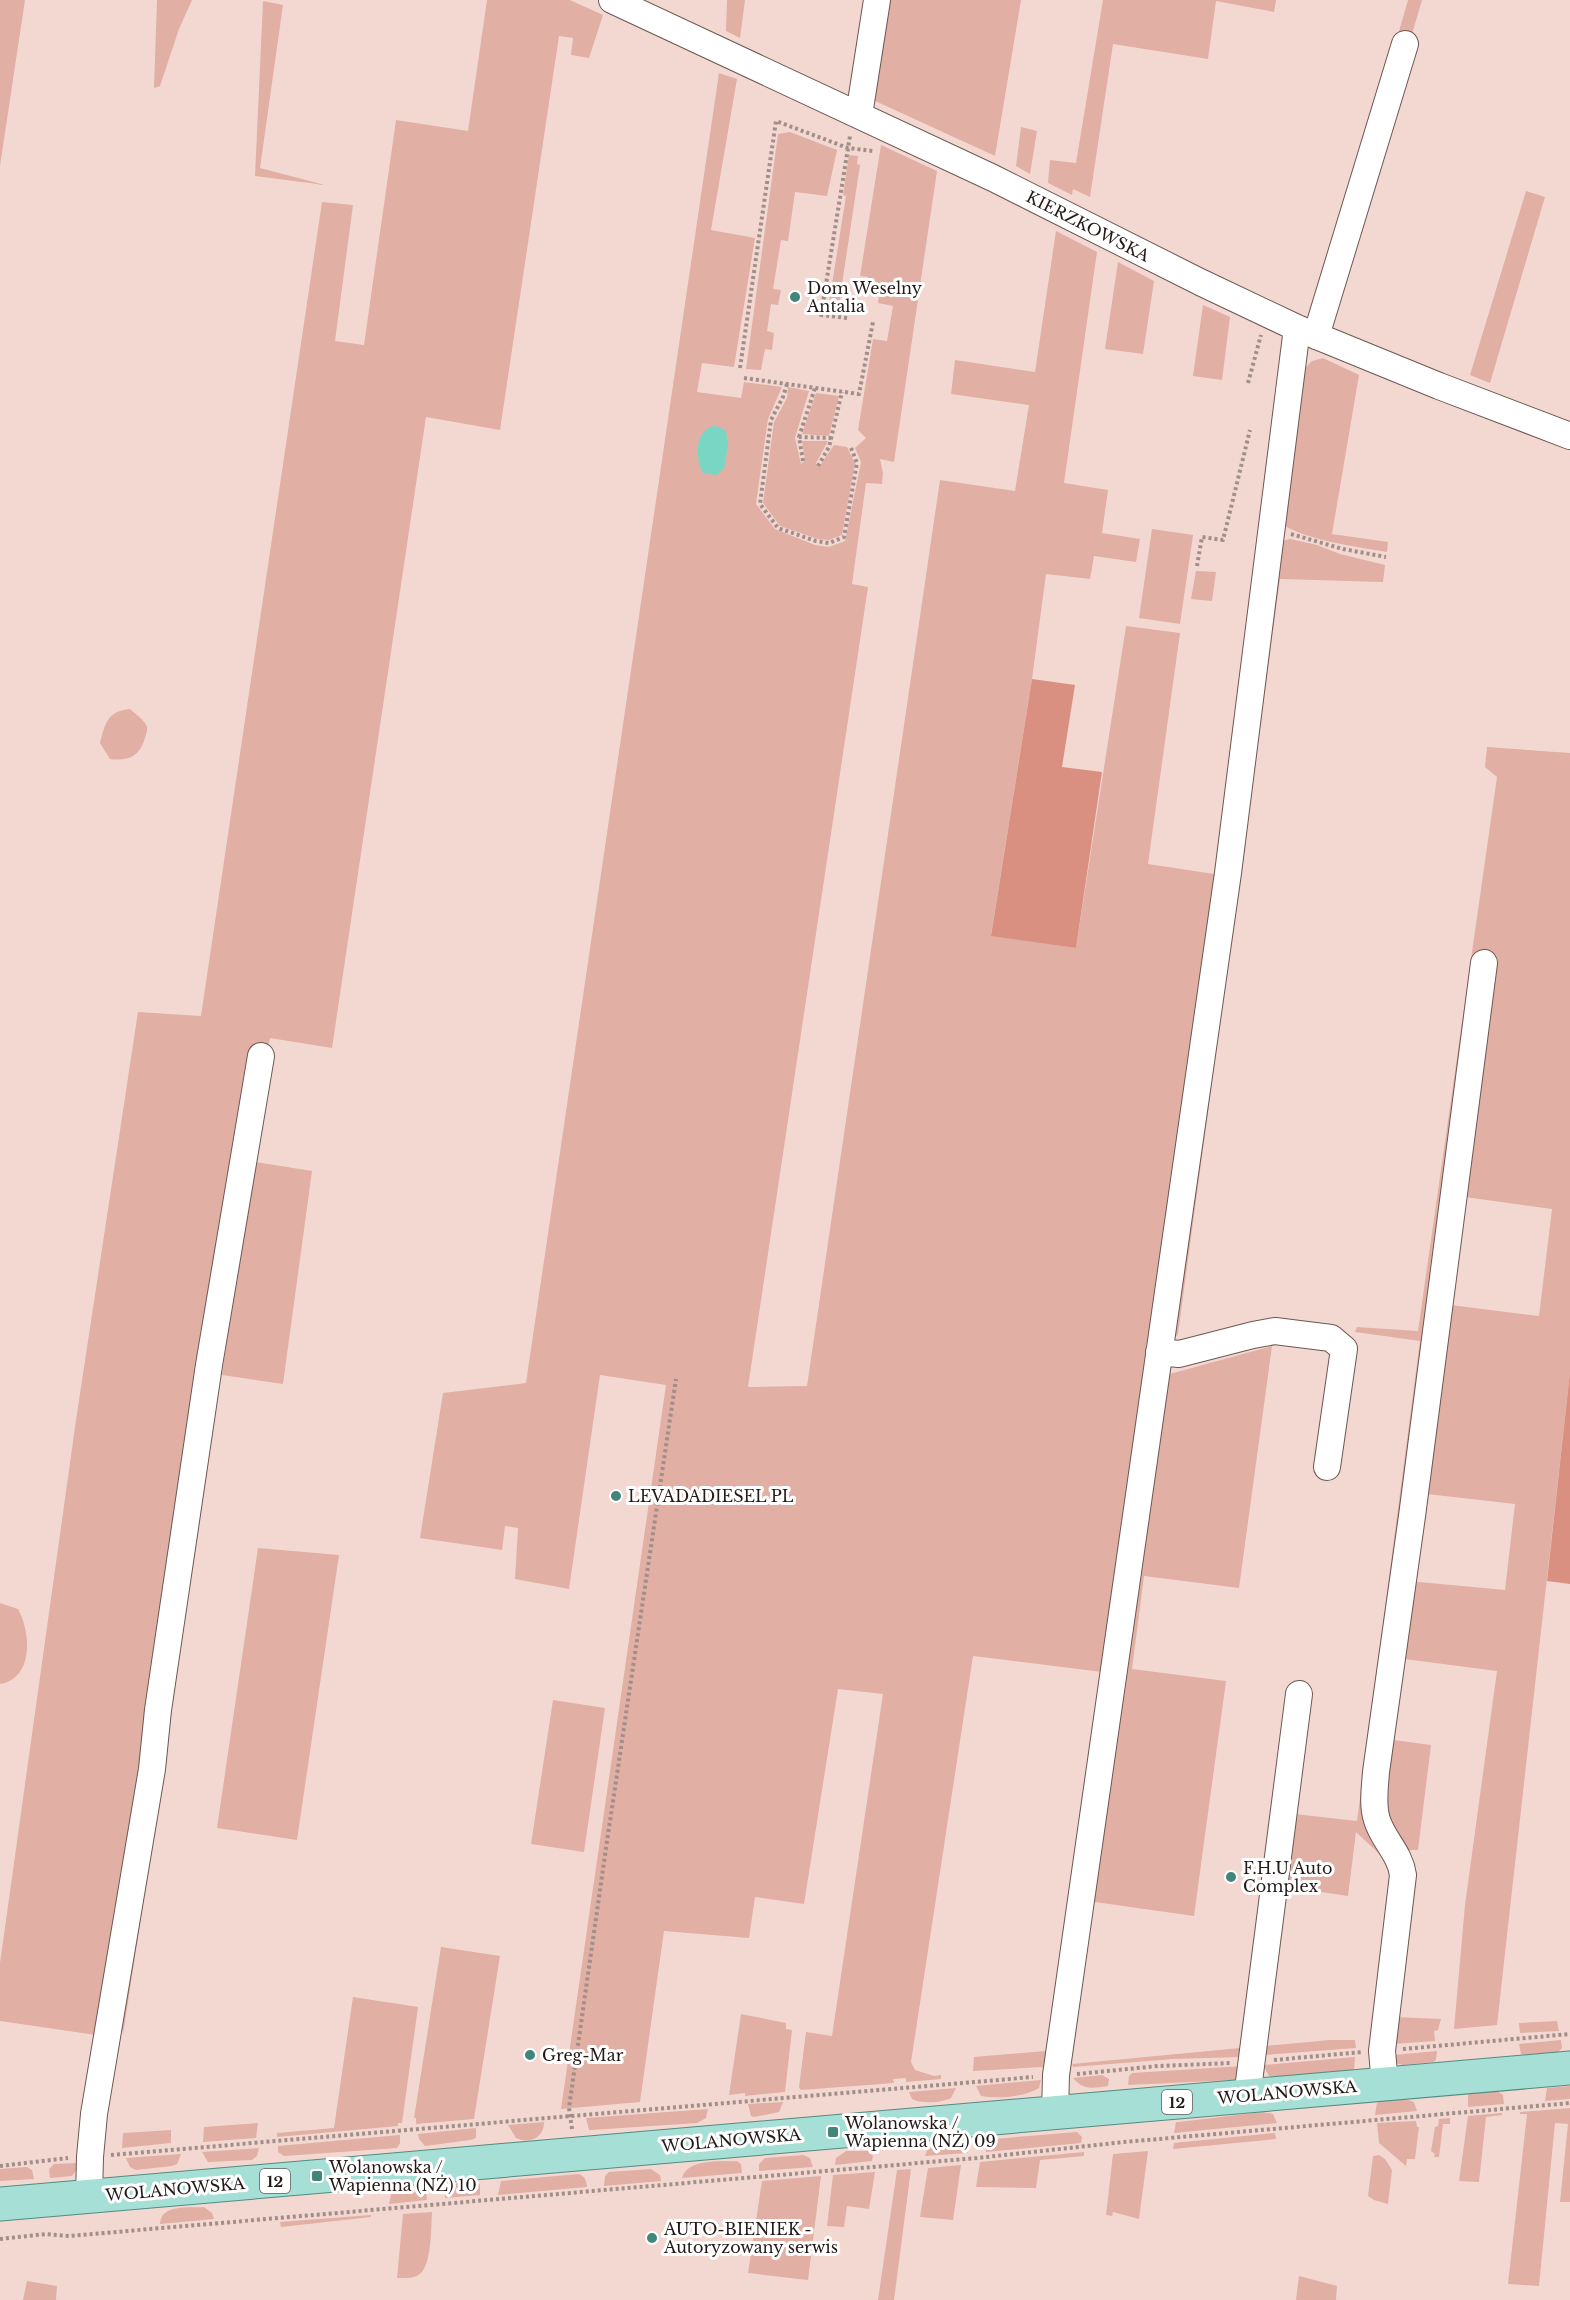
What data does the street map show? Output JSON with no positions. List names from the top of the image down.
{
  "streets": {
    "main road": ["WOLANOWSKA", "12"],
    "street": ["KIERZKOWSKA"]
  },
  "places": {
    "other": [
      "Dom Weselny Antalia",
      "LEVADADIESEL PL",
      "F.H.U Auto Complex",
      "Greg-Mar",
      "AUTO-BIENIEK - Autoryzowany serwis"
    ],
    "transit": ["Wolanowska / Wapienna (NŻ) 09", "Wolanowska / Wapienna (NŻ) 10"]
  }
}
